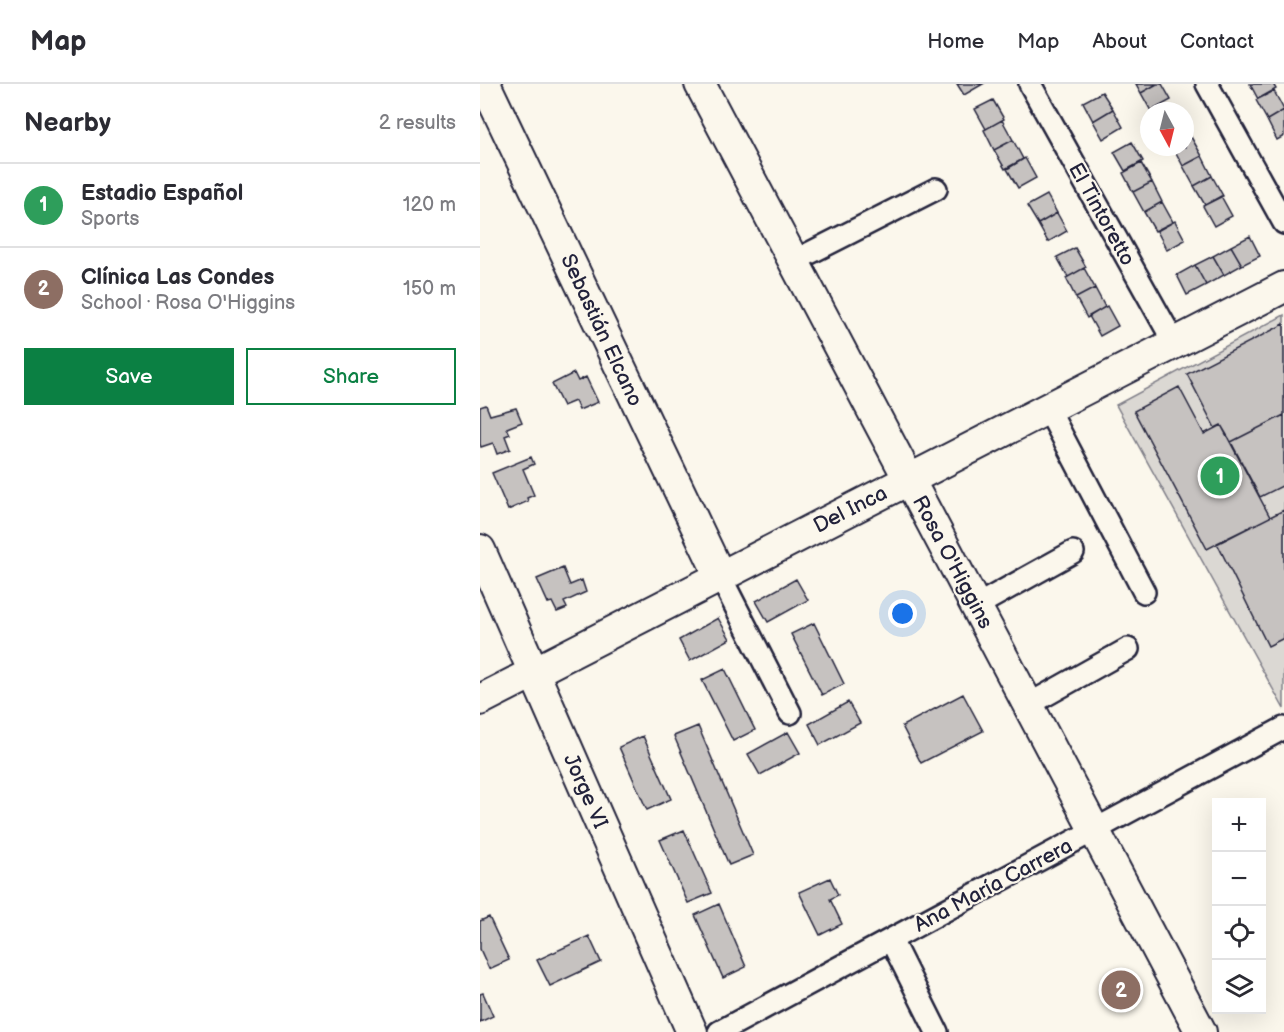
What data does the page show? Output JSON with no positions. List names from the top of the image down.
{
  "streets": {
    "street": [
      "El Tintoretto",
      "Sebastián Elcano",
      "Del Inca",
      "Rosa O'Higgins",
      "Jorge VI",
      "Ana María Carrera"
    ]
  },
  "crossings": [
    ["El Tintoretto", "Del Inca"],
    ["Sebastián Elcano", "Del Inca"],
    ["Del Inca", "Rosa O'Higgins"],
    ["Del Inca", "Jorge VI"],
    ["Rosa O'Higgins", "Ana María Carrera"]
  ],
  "north": "bottom",
  "page": {
    "header": "Map",
    "nav": [
      "Home",
      "Map",
      "About",
      "Contact"
    ],
    "heading": ["Nearby", "2 results"],
    "list": [
      {
        "mark": "1",
        "name": "Estadio Español",
        "note": "Sports",
        "value": "120 m"
      },
      {
        "mark": "2",
        "name": "Clínica Las Condes",
        "note": "School · Rosa O'Higgins",
        "value": "150 m"
      }
    ],
    "buttons": ["Save", "Share"],
    "pins": ["1", "2"],
    "map_buttons": ["+", "−"]
  }
}
